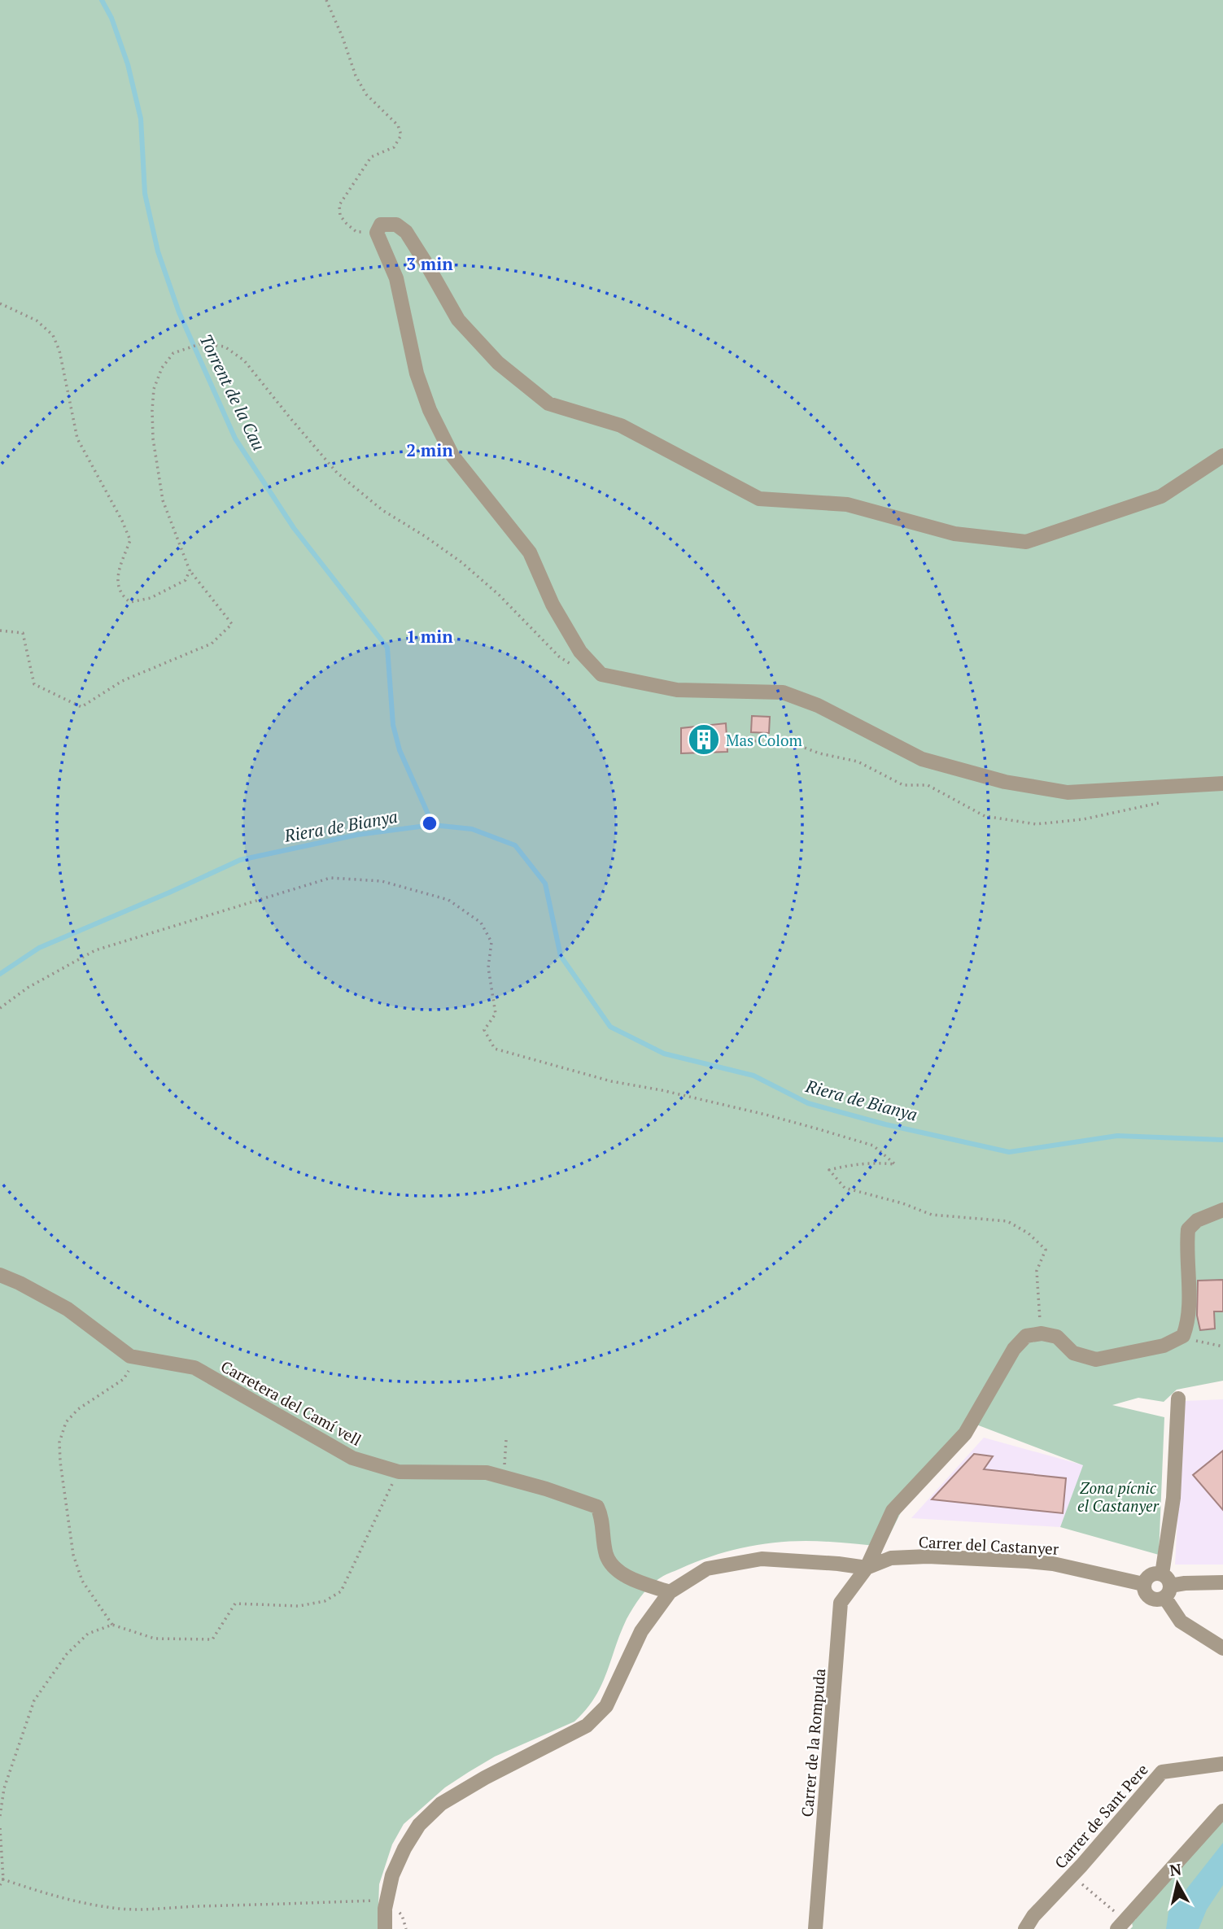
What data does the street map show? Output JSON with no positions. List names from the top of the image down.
{
  "streets": {
    "street": [
      "Carretera del Camí vell",
      "Carrer del Castanyer",
      "Carrer de la Rompuda",
      "Carrer de Sant Pere"
    ]
  },
  "crossings": [
    ["Carrer del Castanyer", "Carrer de la Rompuda"]
  ],
  "water": ["Torrent de la Cau", "Riera de Bianya"],
  "parks": ["Zona pícnic el Castanyer"],
  "places": {
    "building": ["Mas Colom"]
  },
  "north": "top",
  "rings": ["3 min", "2 min", "1 min"]
}
